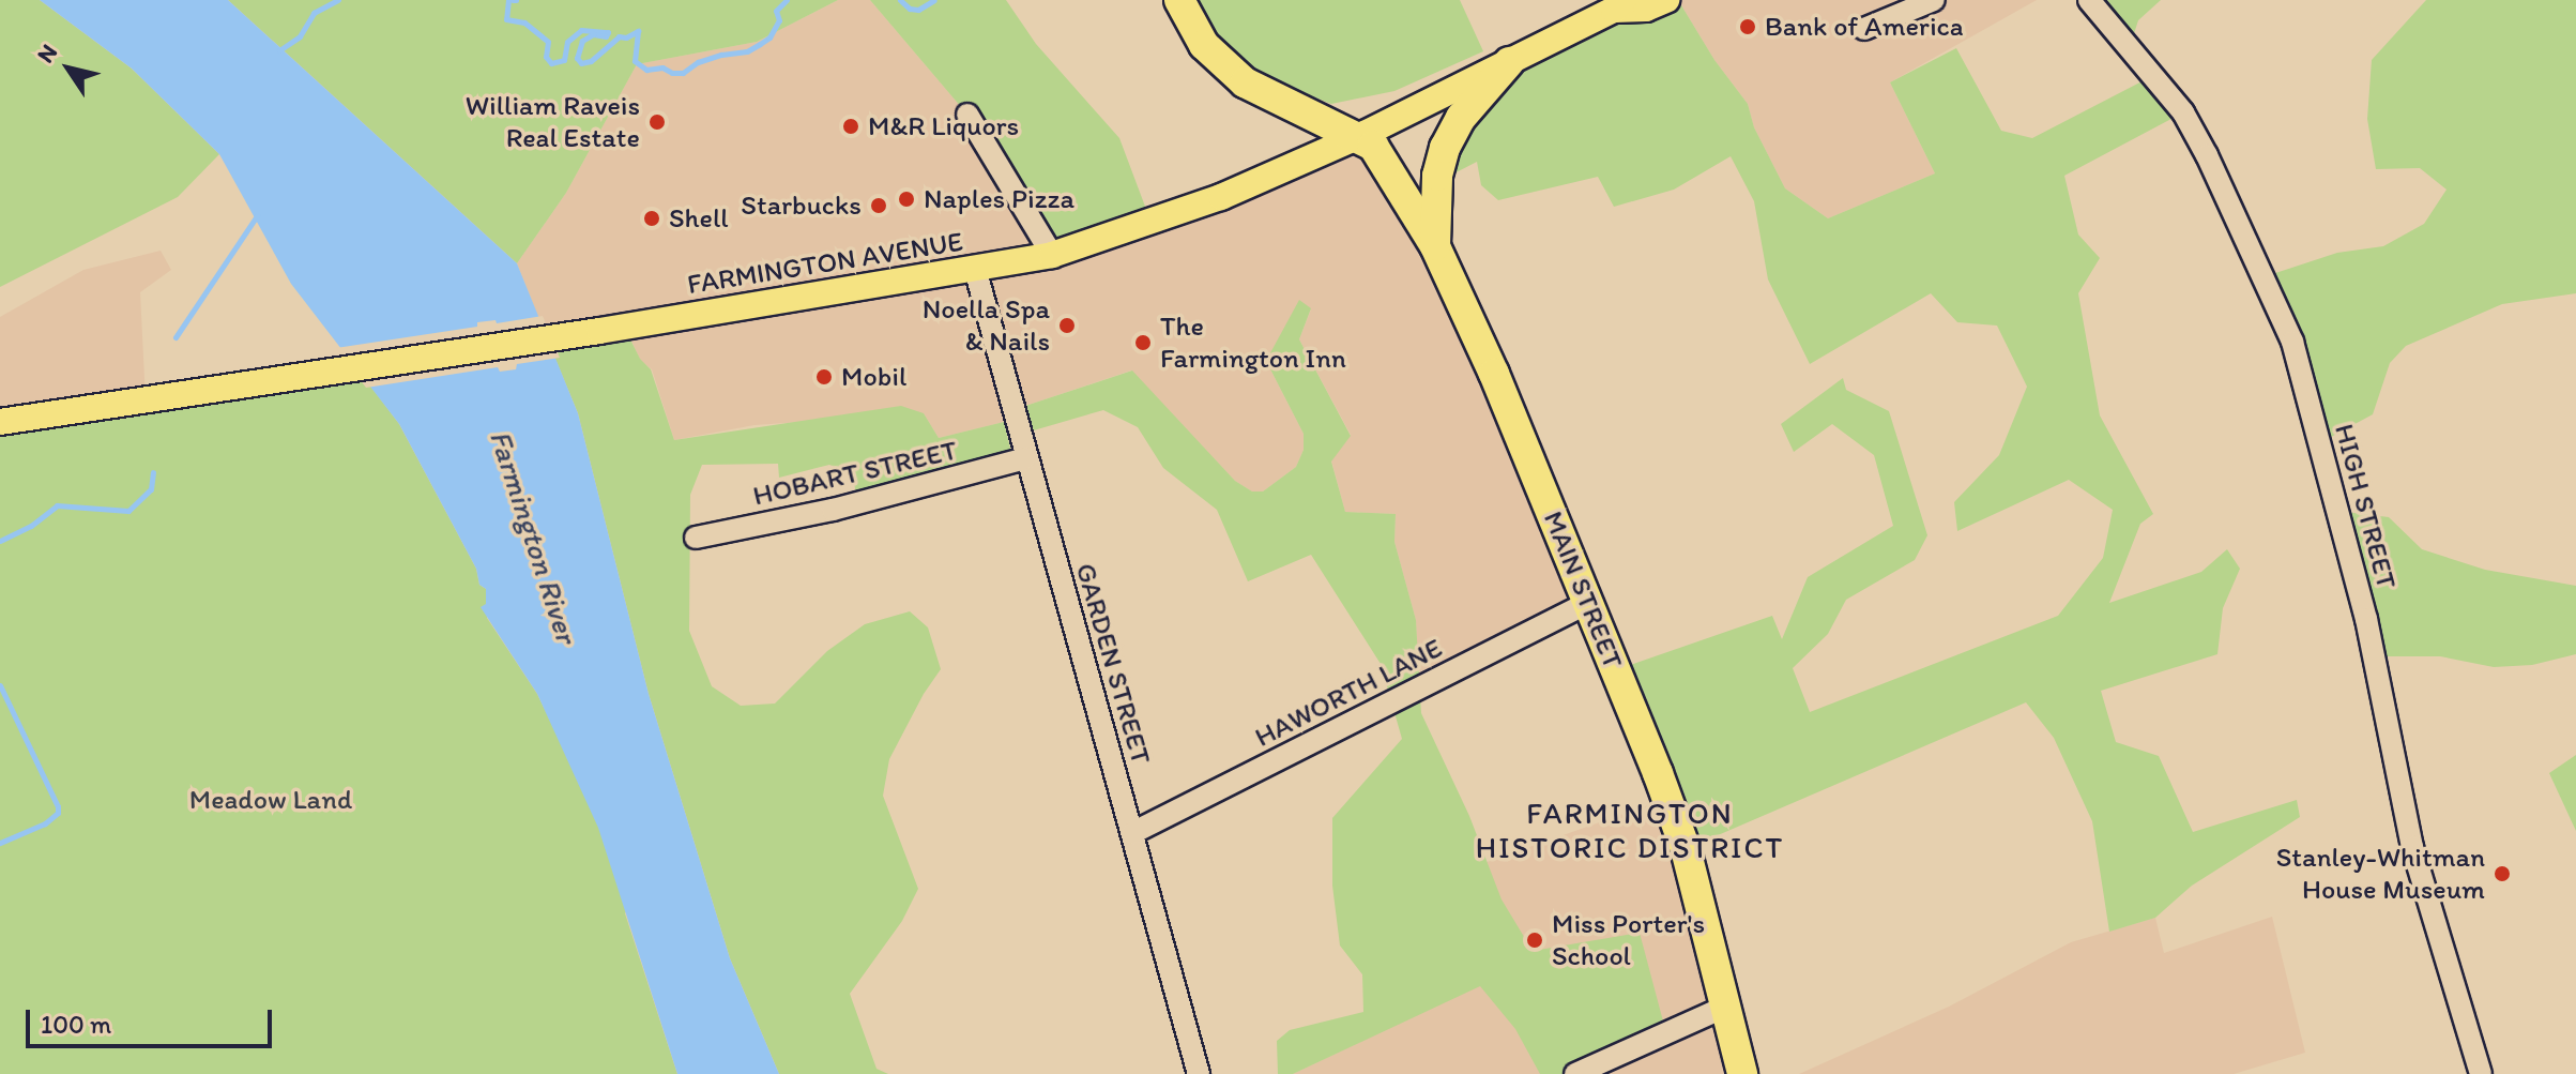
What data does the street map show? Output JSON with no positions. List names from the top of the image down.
{
  "streets": {
    "highway": ["MAIN STREET"],
    "main road": ["FARMINGTON AVENUE"],
    "street": [
      "HOBART STREET",
      "HIGH STREET",
      "GARDEN STREET",
      "HAWORTH LANE"
    ]
  },
  "crossings": [
    ["FARMINGTON AVENUE", "MAIN STREET"],
    ["FARMINGTON AVENUE", "GARDEN STREET"],
    ["HOBART STREET", "GARDEN STREET"],
    ["MAIN STREET", "HAWORTH LANE"],
    ["GARDEN STREET", "HAWORTH LANE"]
  ],
  "districts": ["FARMINGTON HISTORIC DISTRICT"],
  "water": ["Farmington River"],
  "parks": ["Meadow Land"],
  "places": [
    "Bank of America",
    "William Raveis Real Estate",
    "M&R Liquors",
    "Naples Pizza",
    "Starbucks",
    "Shell",
    "Noella Spa & Nails",
    "The Farmington Inn",
    "Mobil",
    "Stanley-Whitman House Museum",
    "Miss Porter's School"
  ],
  "scale_bar": "100 m",
  "north": "top left"
}
